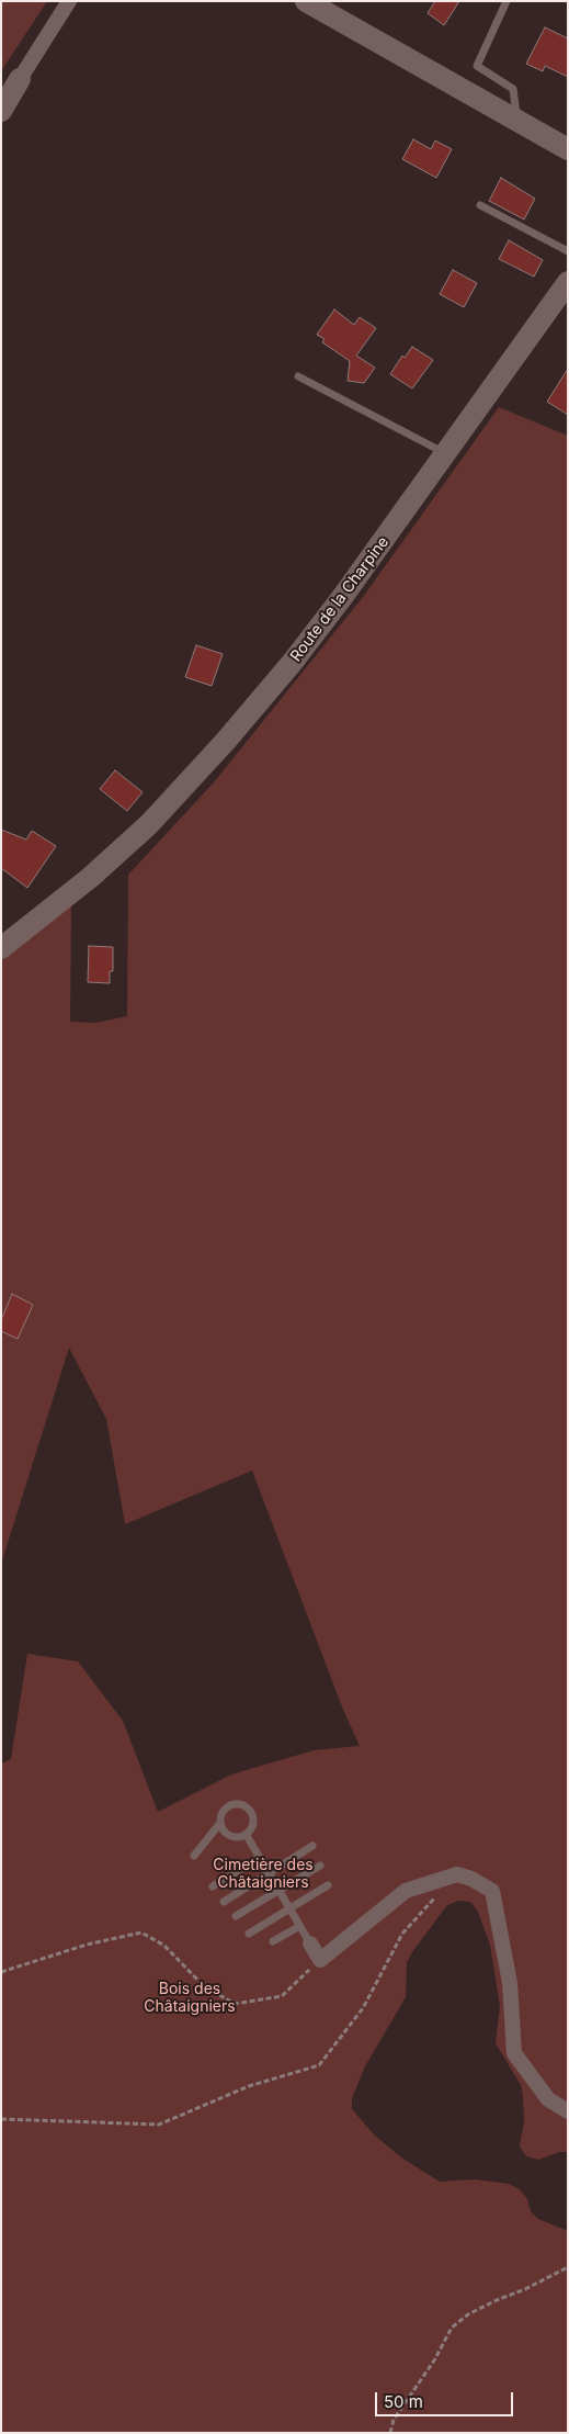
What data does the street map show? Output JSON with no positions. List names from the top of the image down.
{
  "streets": {
    "main road": ["Route de la Charpine"]
  },
  "parks": ["Cimetière des Châtaigniers", "Bois des Châtaigniers"],
  "scale_bar": "50 m"
}
